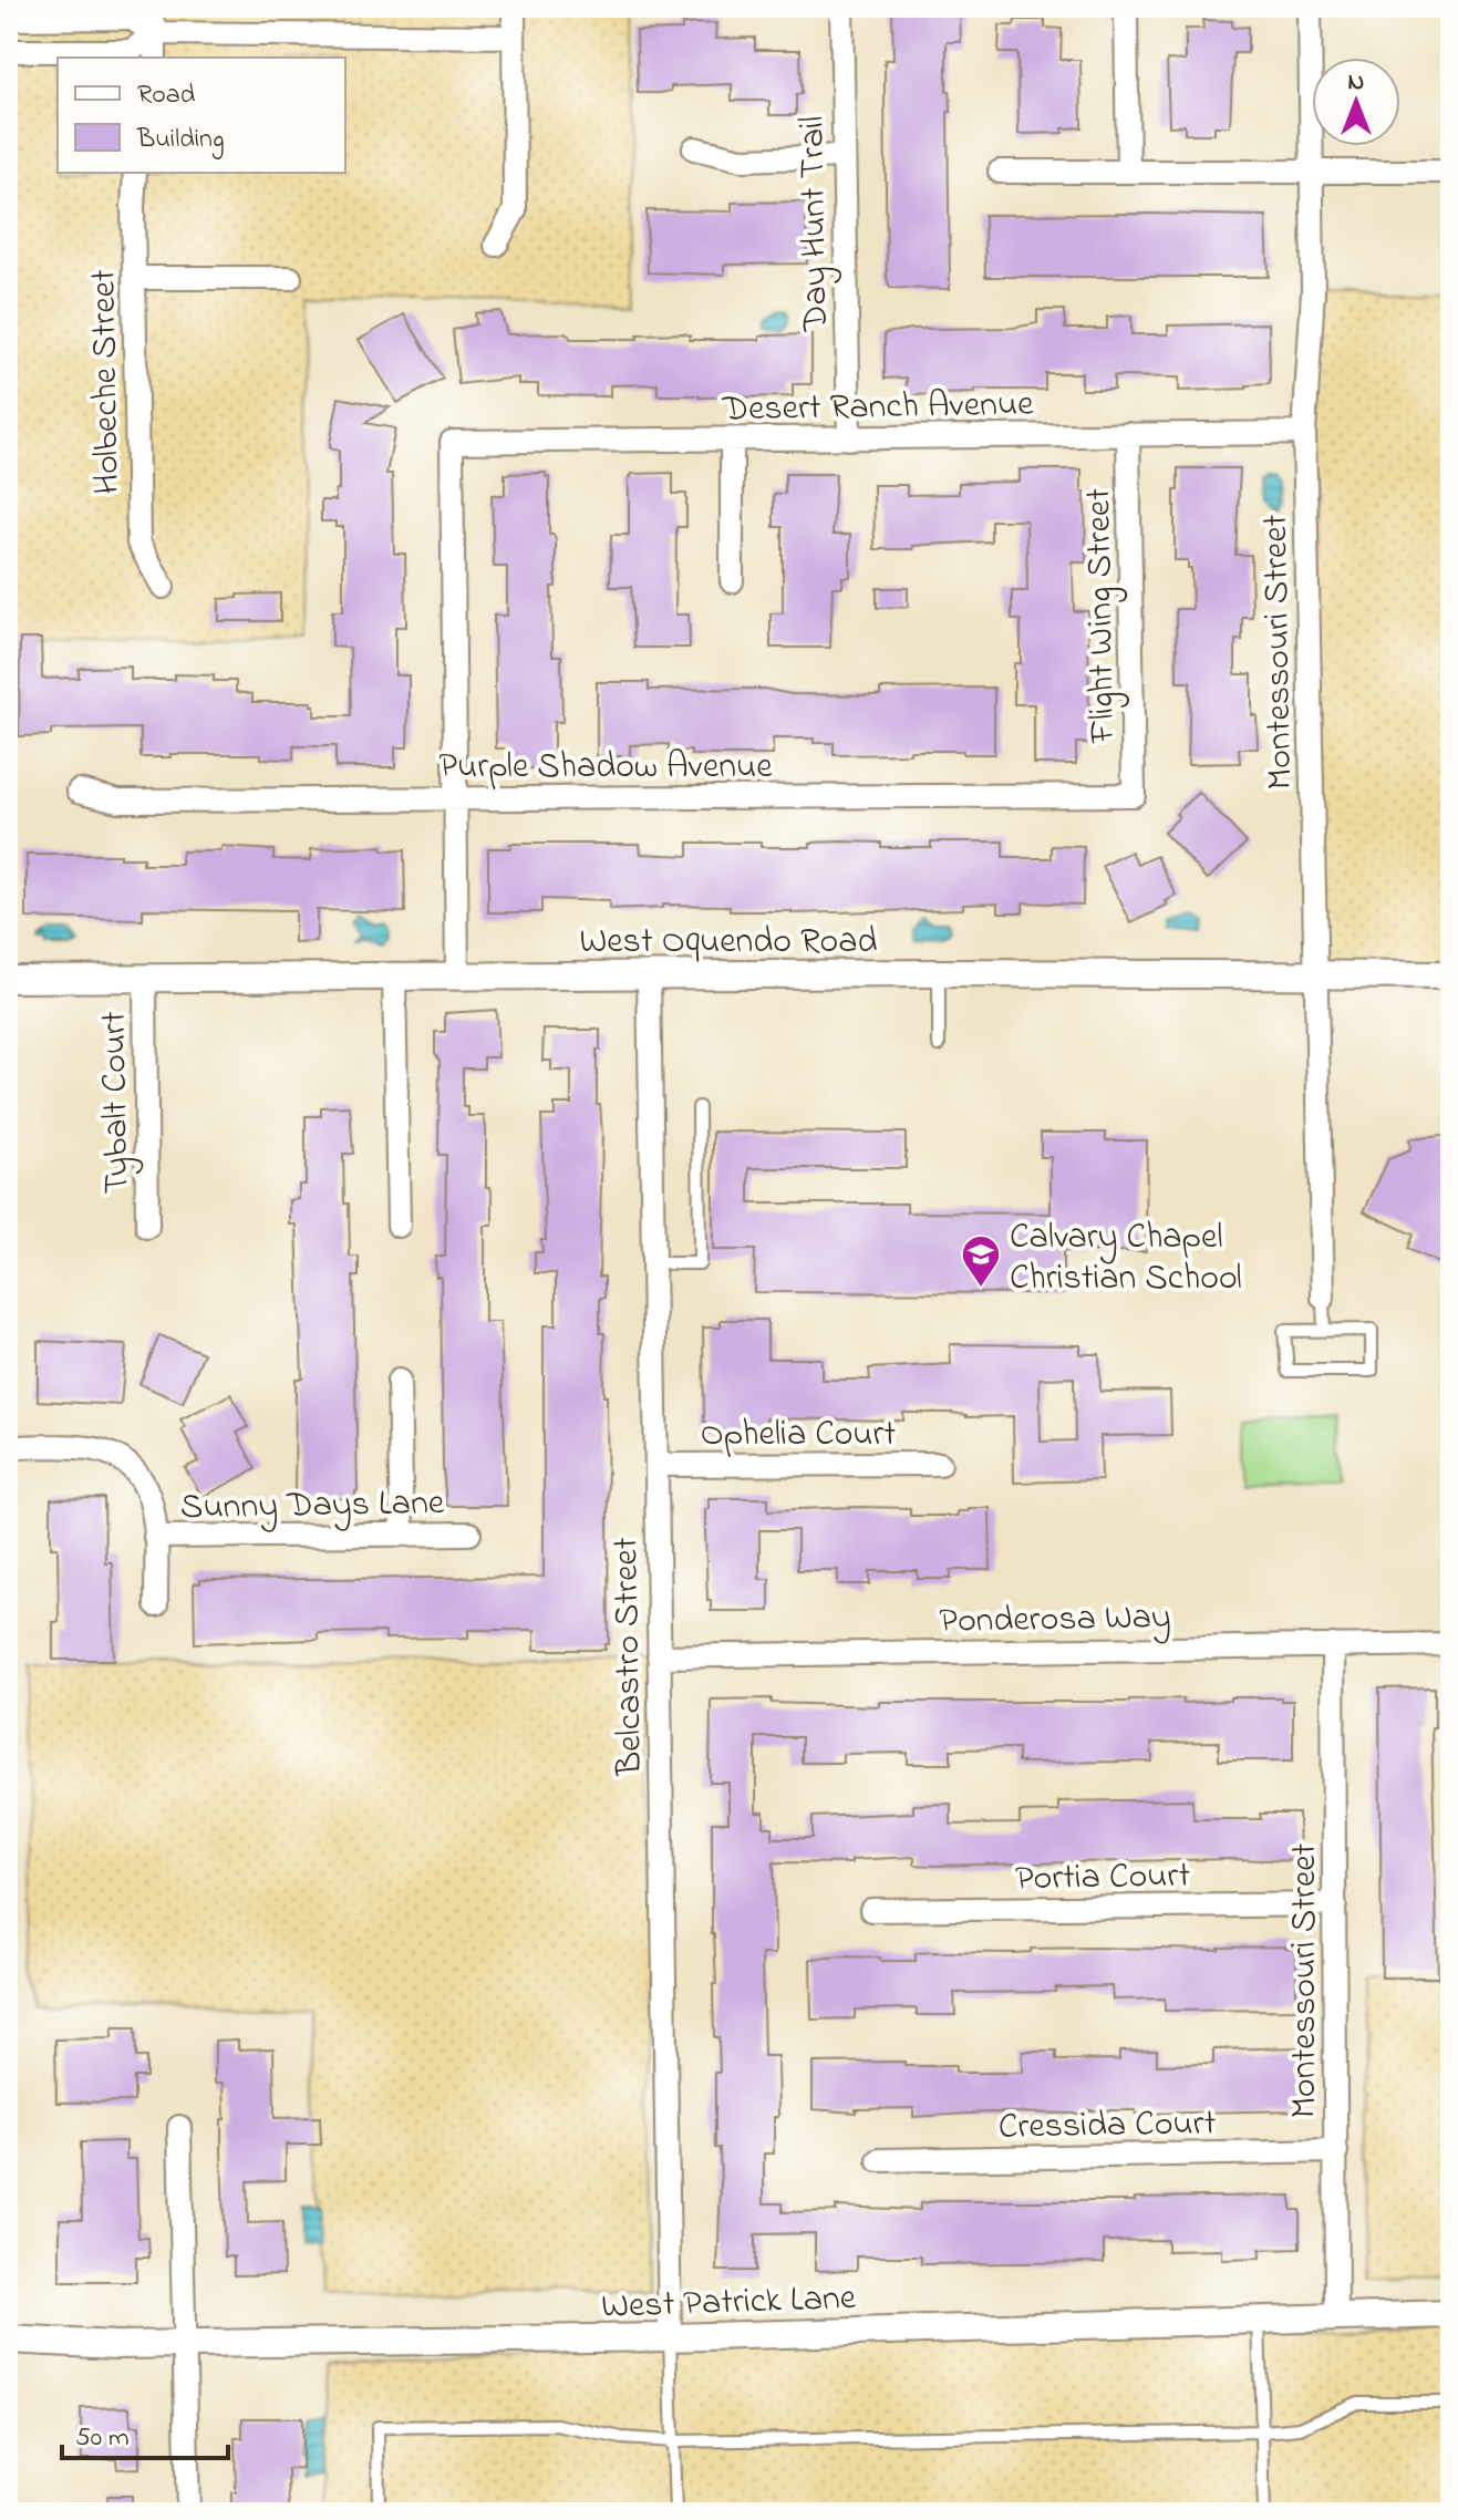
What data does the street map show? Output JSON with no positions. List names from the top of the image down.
{
  "streets": {
    "street": [
      "Day Hunt Trail",
      "Holbeche Street",
      "Desert Ranch Avenue",
      "Flight Wing Street",
      "Montessouri Street",
      "Purple Shadow Avenue",
      "West Oquendo Road",
      "Tybalt Court",
      "Ophelia Court",
      "Sunny Days Lane",
      "Ponderosa Way",
      "Belcastro Street",
      "Portia Court",
      "Cressida Court",
      "West Patrick Lane"
    ]
  },
  "crossings": [
    ["Day Hunt Trail", "Desert Ranch Avenue"],
    ["Desert Ranch Avenue", "Flight Wing Street"],
    ["Desert Ranch Avenue", "Montessouri Street"],
    ["Desert Ranch Avenue", "Purple Shadow Avenue"],
    ["Flight Wing Street", "Purple Shadow Avenue"],
    ["Montessouri Street", "West Oquendo Road"],
    ["Montessouri Street", "Ponderosa Way"],
    ["Montessouri Street", "Portia Court"],
    ["Montessouri Street", "Cressida Court"],
    ["Montessouri Street", "West Patrick Lane"],
    ["West Oquendo Road", "Tybalt Court"],
    ["West Oquendo Road", "Belcastro Street"],
    ["Ophelia Court", "Belcastro Street"],
    ["Ponderosa Way", "Belcastro Street"],
    ["Belcastro Street", "West Patrick Lane"]
  ],
  "places": {
    "school or university": ["Calvary Chapel Christian School"]
  },
  "legend": ["Road", "Building"],
  "scale_bar": "50 m",
  "north": "top"
}
